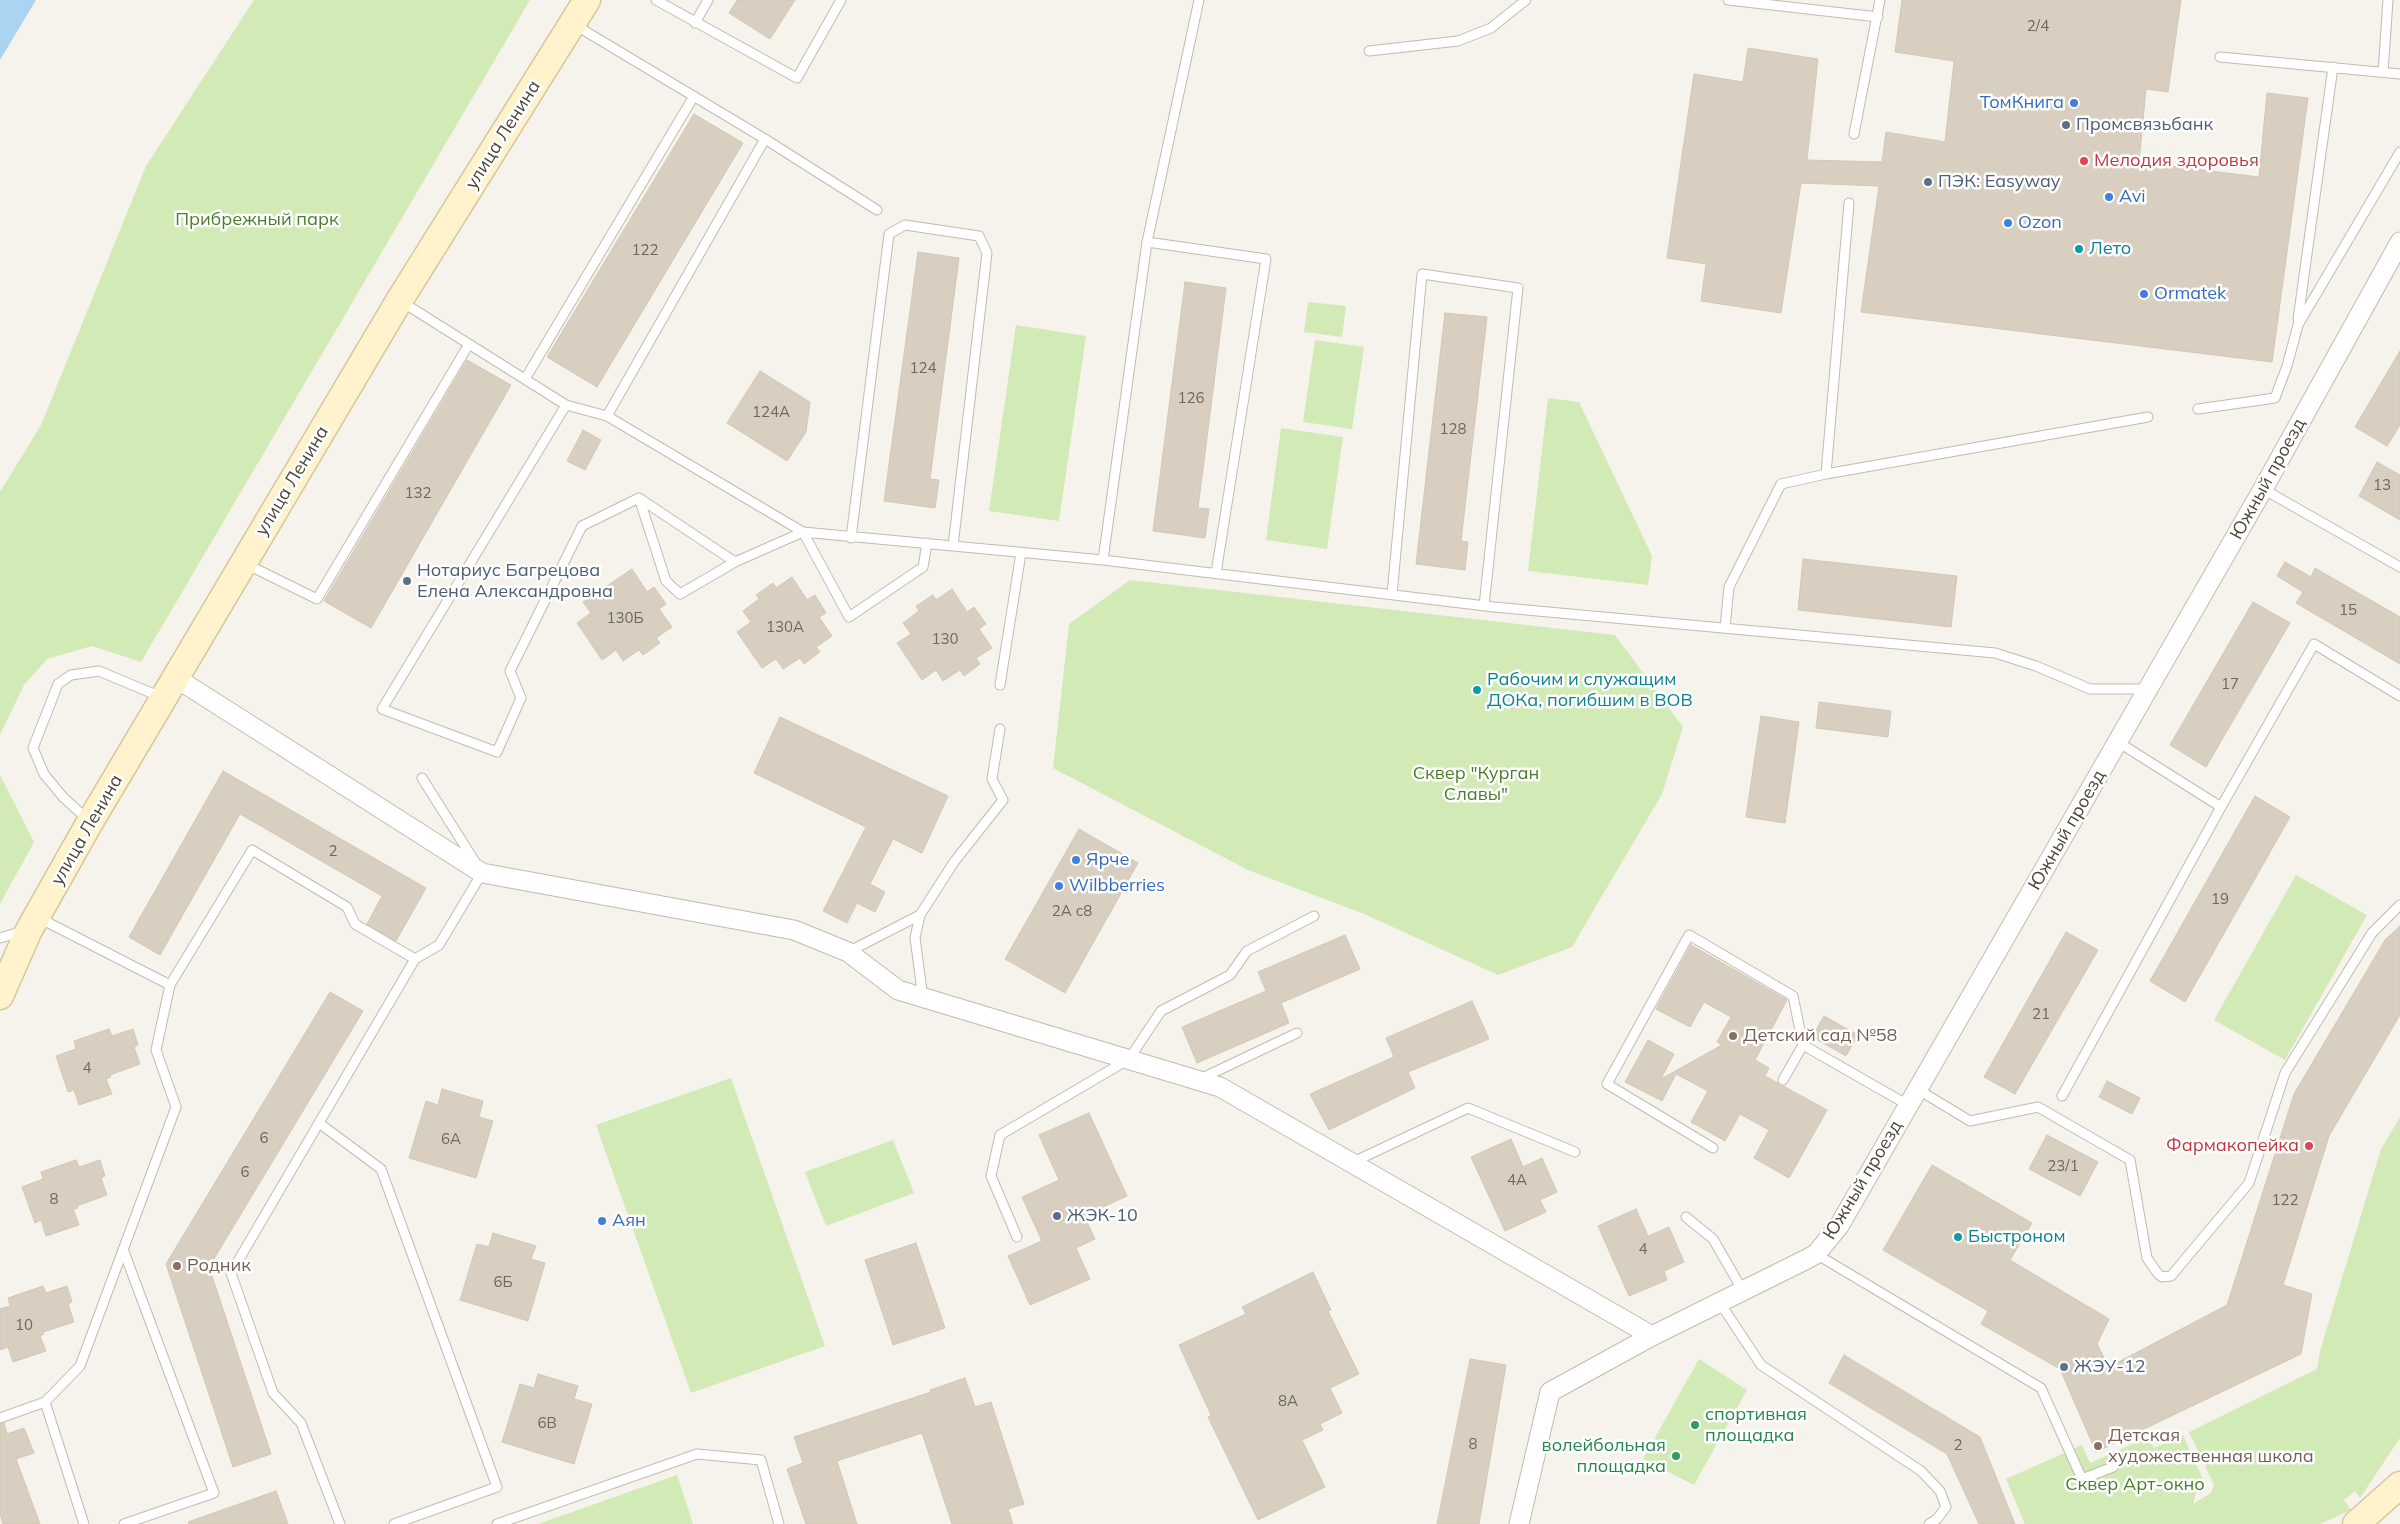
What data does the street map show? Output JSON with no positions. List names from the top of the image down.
{
  "streets": {
    "street": ["улица Ленина", "Южный проезд"]
  },
  "parks": ["Прибрежный парк", "Сквер \"Курган Славы\"", "Сквер Арт-окно"],
  "places": [
    "ТомКнига",
    "Промсвязьбанк",
    "Мелодия здоровья",
    "ПЭК: Easyway",
    "Avi",
    "Ozon",
    "Лето",
    "Ormatek",
    "Нотариус Багрецова Елена Александровна",
    "Рабочим и служащим ДОКа, погибшим в ВОВ",
    "Ярче",
    "Wilbberries",
    "Детский сад №58",
    "Фармакопейка",
    "ЖЭК-10",
    "Аян",
    "Быстроном",
    "Родник",
    "ЖЭУ-12",
    "спортивная площадка",
    "Детская художественная школа",
    "волейбольная площадка"
  ],
  "house_numbers": [
    "2/4",
    "122",
    "124",
    "126",
    "124А",
    "128",
    "13",
    "132",
    "15",
    "130Б",
    "130А",
    "130",
    "17",
    "2",
    "19",
    "2А с8",
    "21",
    "4",
    "6",
    "6А",
    "23/1",
    "6",
    "4А",
    "8",
    "122",
    "4",
    "6Б",
    "10",
    "8А",
    "6В",
    "8",
    "2"
  ]
}
